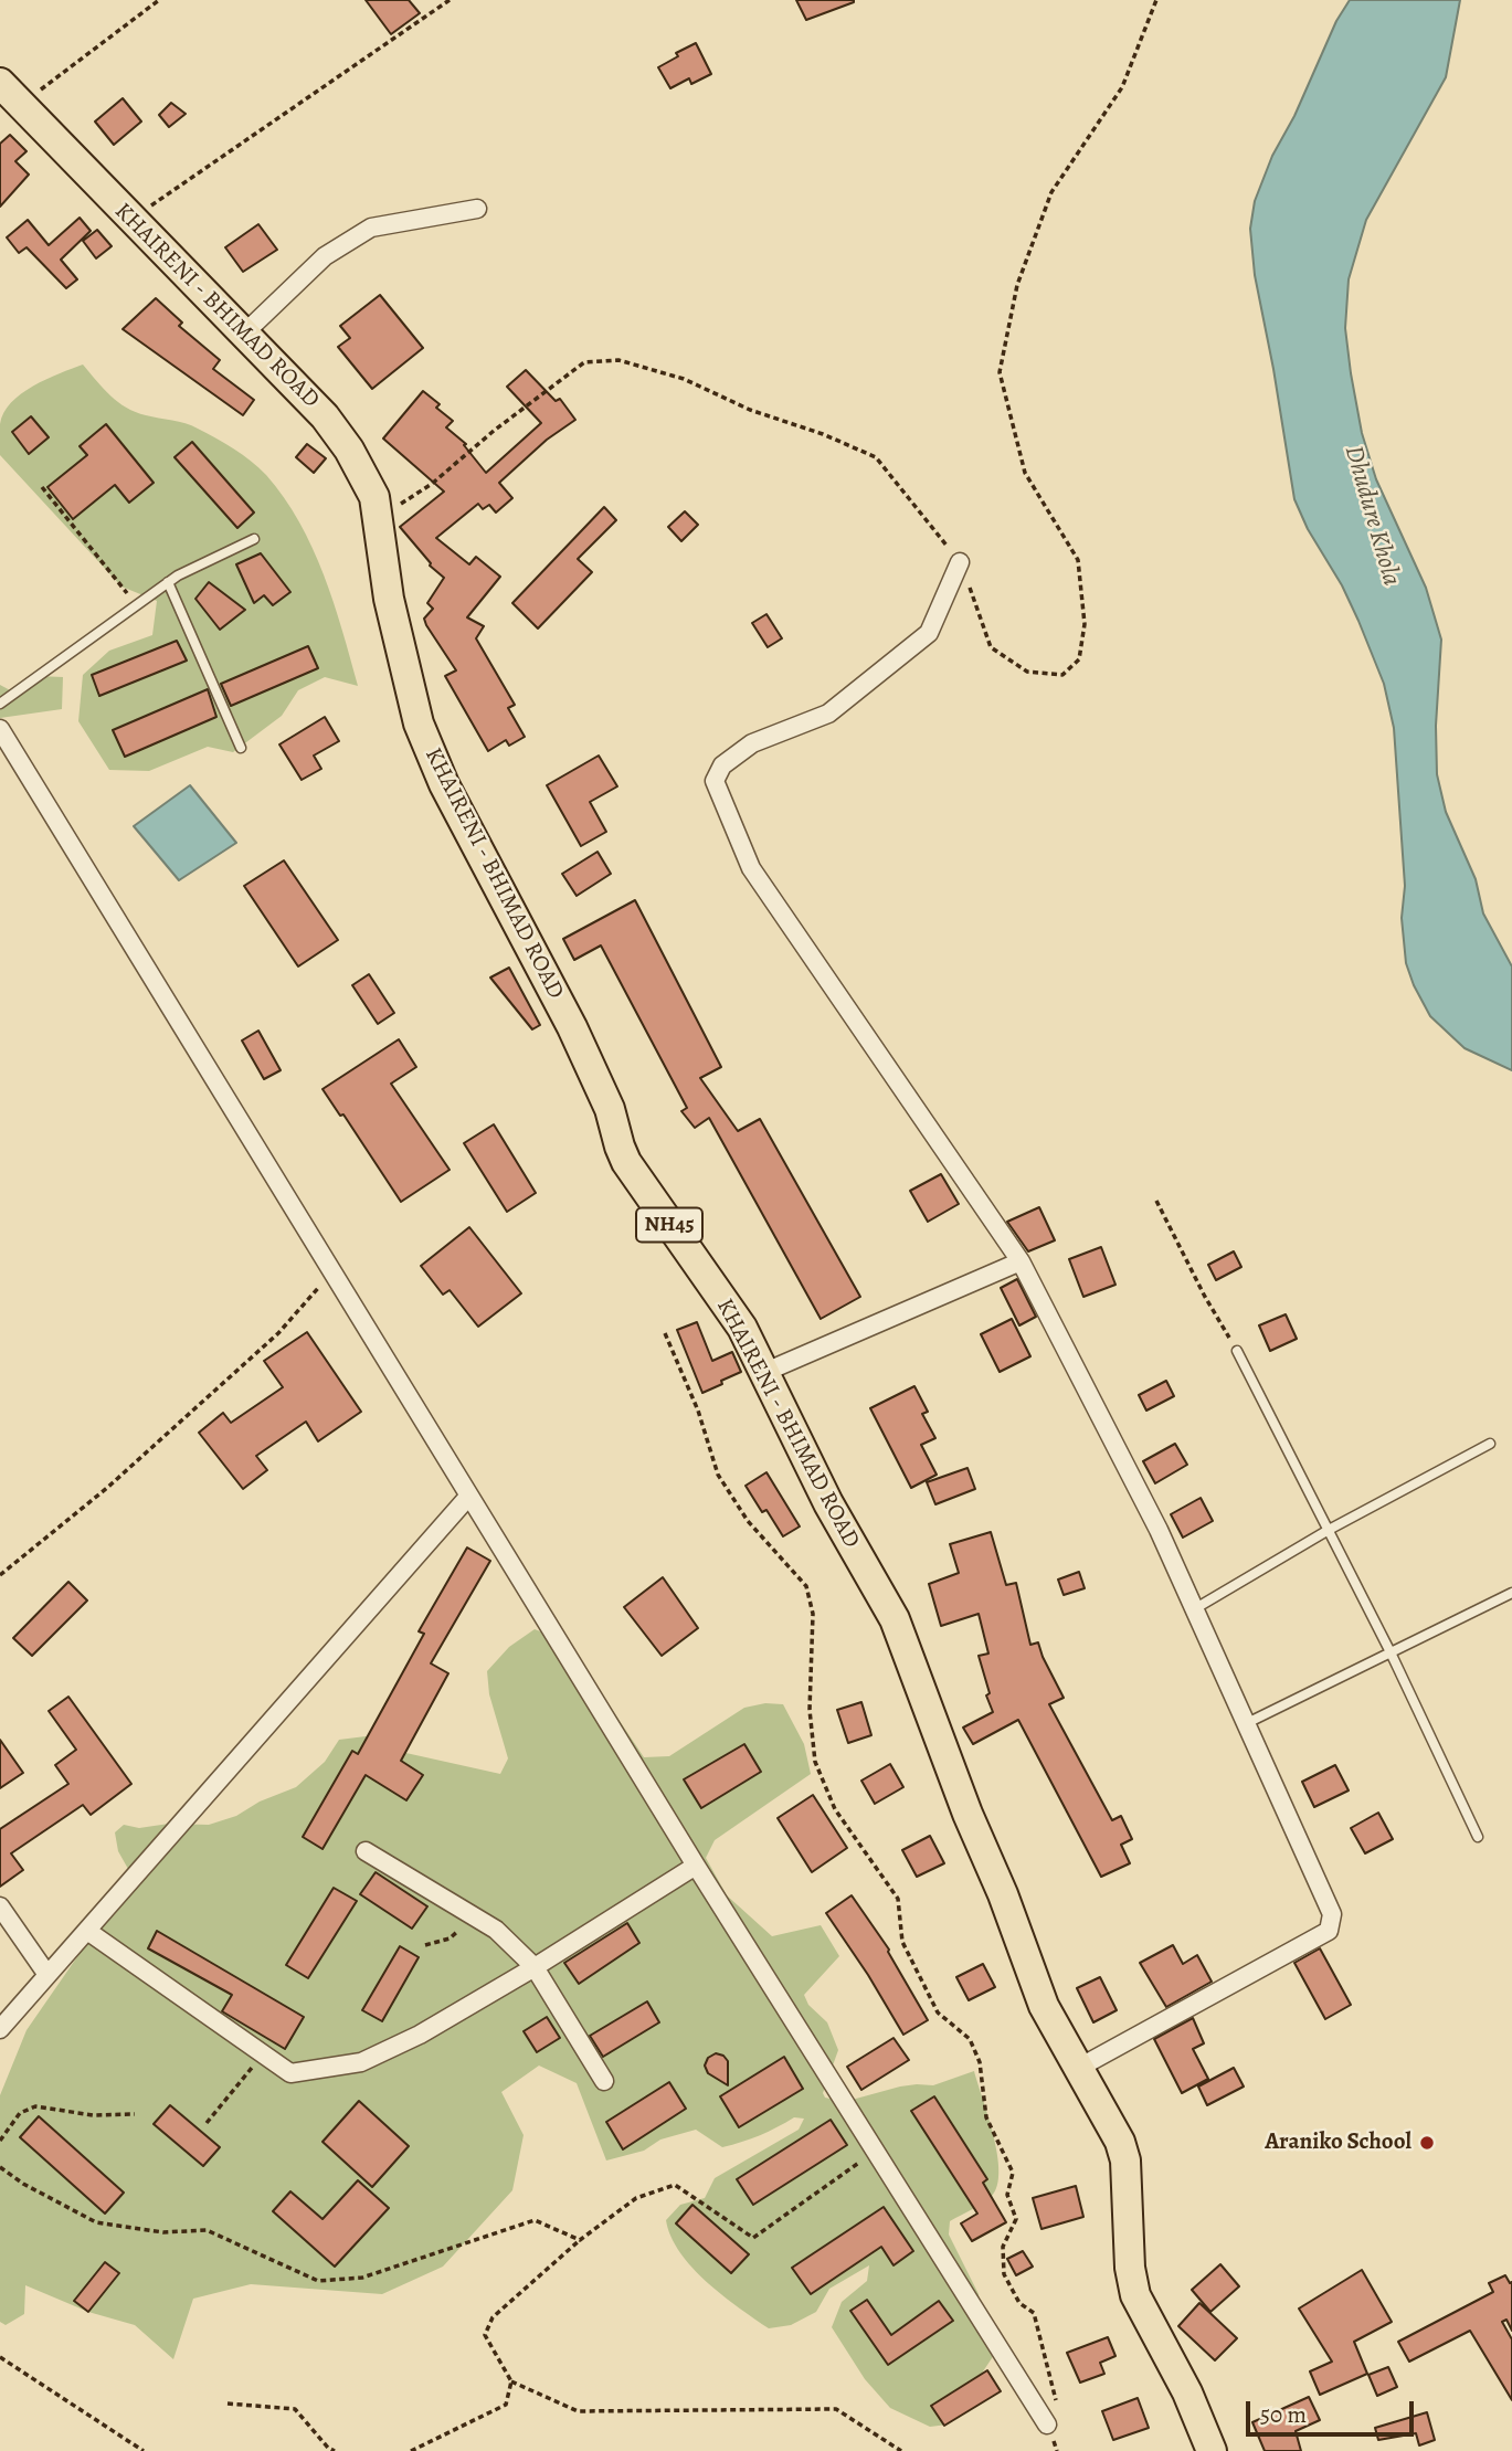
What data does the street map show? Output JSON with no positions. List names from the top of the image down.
{
  "streets": {
    "main road": ["KHAIRENI - BHIMAD ROAD", "NH45"]
  },
  "water": ["Dhudure Khola"],
  "places": ["Araniko School"],
  "scale_bar": "50 m"
}
